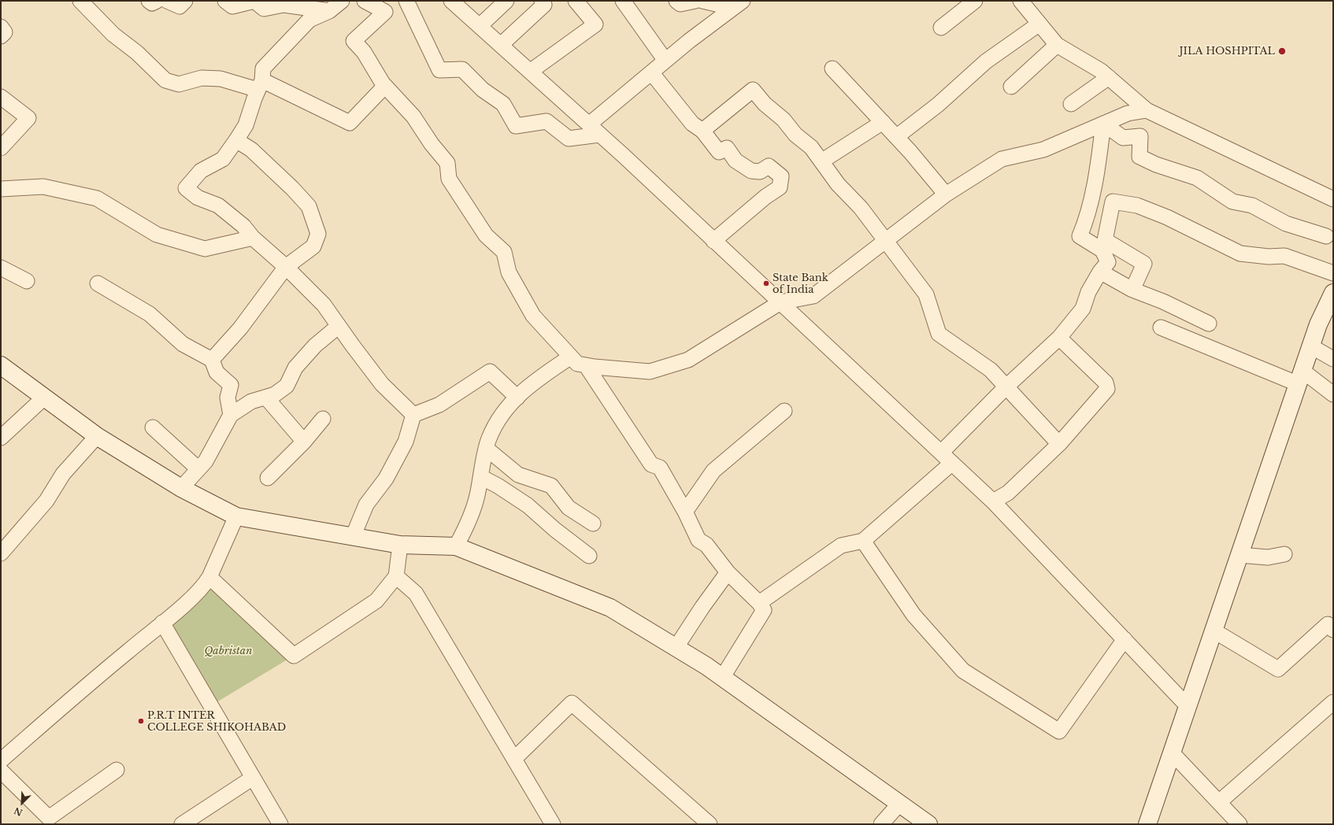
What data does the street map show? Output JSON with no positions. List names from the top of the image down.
{
  "parks": ["Qabristan"],
  "places": ["JILA HOSHPITAL", "State Bank of India", "P.R.T INTER COLLEGE SHIKOHABAD"],
  "north": "bottom left"
}
